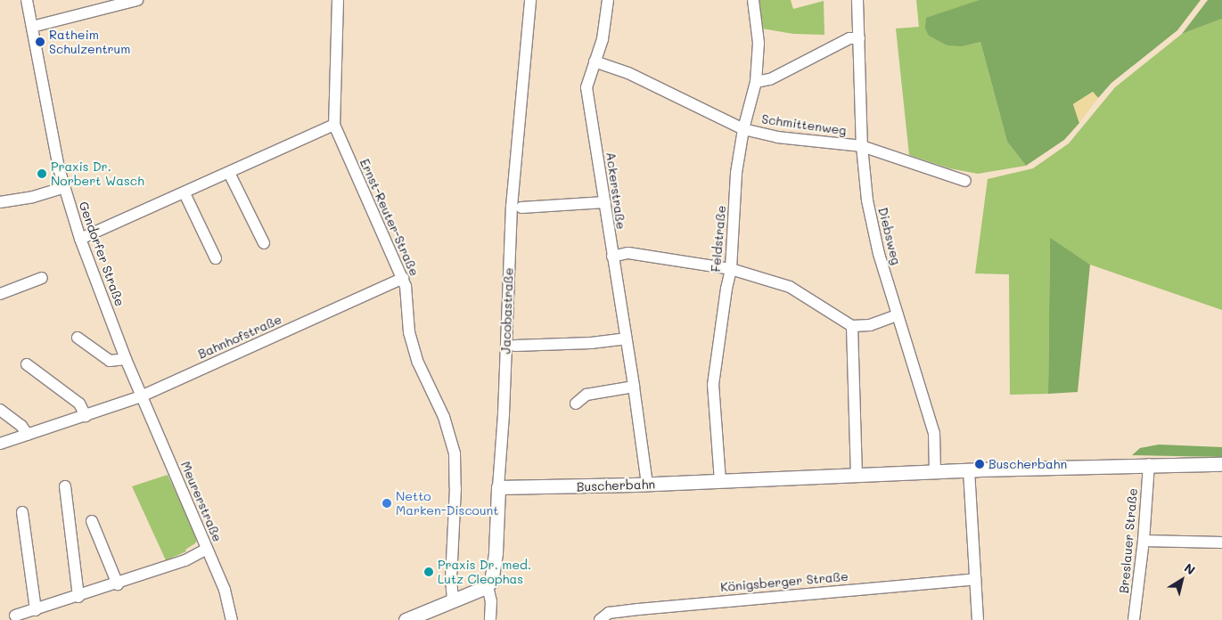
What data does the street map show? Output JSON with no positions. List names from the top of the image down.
{
  "streets": {
    "main road": ["Jacobastraße", "Buscherbahn"],
    "street": [
      "Schmittenweg",
      "Ackerstraße",
      "Ernst-Reuter-Straße",
      "Diebsweg",
      "Feldstraße",
      "Gendorfer Straße",
      "Bahnhofstraße",
      "Meurerstraße",
      "Breslauer Straße",
      "Königsberger Straße"
    ]
  },
  "crossings": [
    ["Schmittenweg", "Ackerstraße"],
    ["Schmittenweg", "Diebsweg"],
    ["Schmittenweg", "Feldstraße"],
    ["Ackerstraße", "Buscherbahn"],
    ["Ernst-Reuter-Straße", "Bahnhofstraße"],
    ["Diebsweg", "Buscherbahn"],
    ["Feldstraße", "Buscherbahn"],
    ["Gendorfer Straße", "Bahnhofstraße"],
    ["Gendorfer Straße", "Meurerstraße"],
    ["Jacobastraße", "Buscherbahn"],
    ["Bahnhofstraße", "Meurerstraße"],
    ["Buscherbahn", "Breslauer Straße"]
  ],
  "places": [
    "Ratheim Schulzentrum",
    "Praxis Dr. Norbert Wasch",
    "Buscherbahn",
    "Netto Marken-Discount",
    "Praxis Dr. med. Lutz Cleophas"
  ],
  "north": "top right"
}
